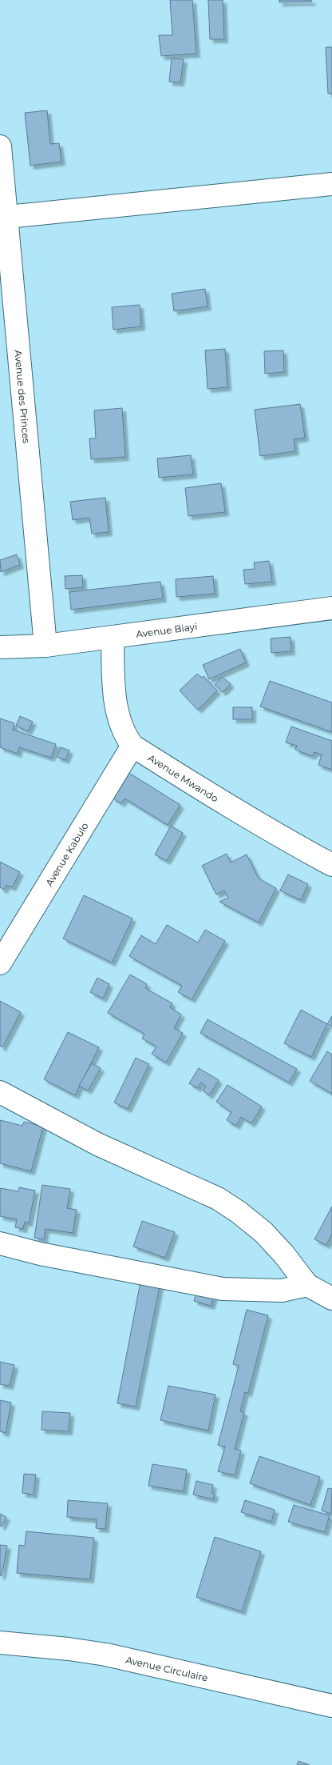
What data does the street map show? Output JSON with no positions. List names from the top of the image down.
{
  "streets": {
    "street": [
      "Avenue des Princes",
      "Avenue Biayi",
      "Avenue Mwando",
      "Avenue Kabulo",
      "Avenue Circulaire"
    ]
  },
  "crossings": [
    ["Avenue des Princes", "Avenue Biayi"],
    ["Avenue Biayi", "Avenue Mwando"],
    ["Avenue Mwando", "Avenue Kabulo"]
  ]
}
